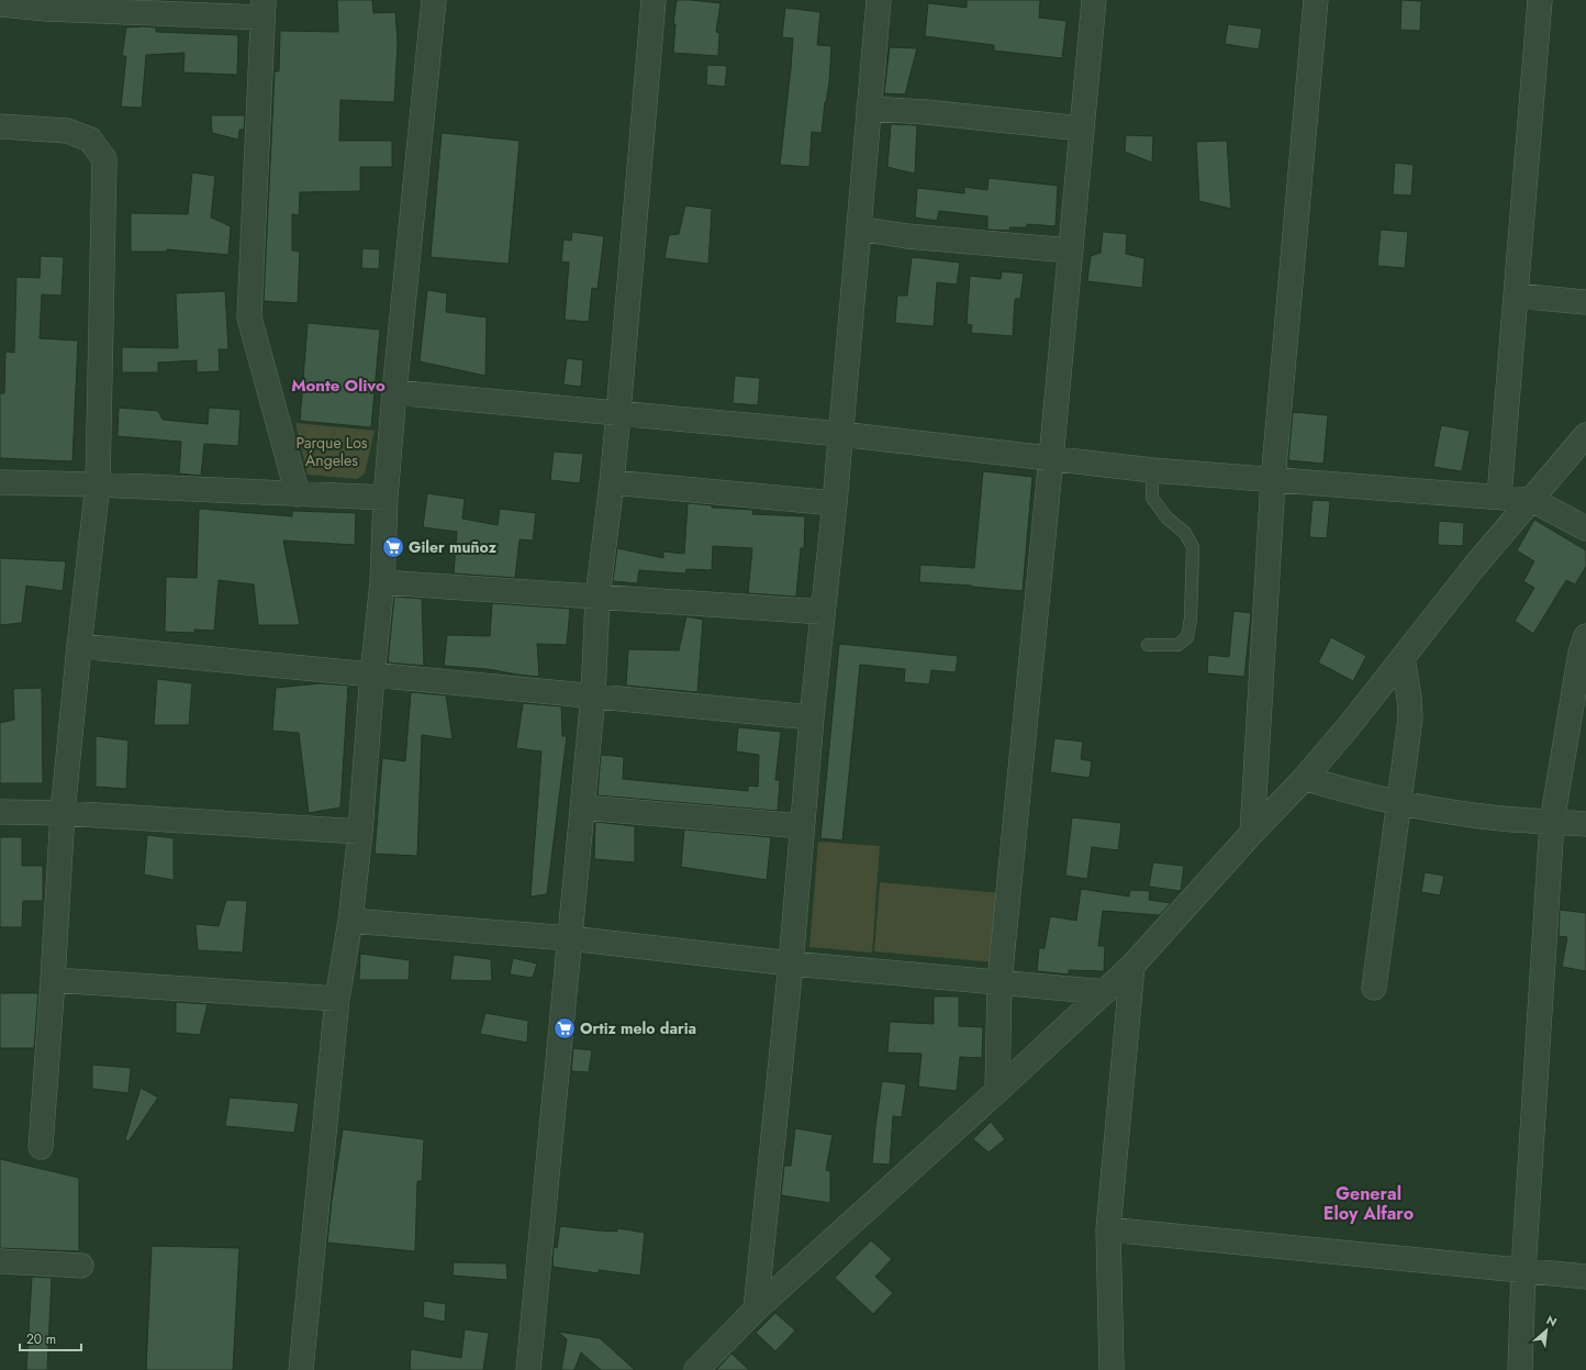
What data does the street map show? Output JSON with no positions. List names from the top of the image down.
{
  "districts": ["Monte Olivo", "General Eloy Alfaro"],
  "parks": ["Parque Los Ángeles"],
  "places": {
    "supermarket": ["Giler muñoz", "Ortiz melo daria"]
  },
  "scale_bar": "20 m",
  "north": "top right"
}
